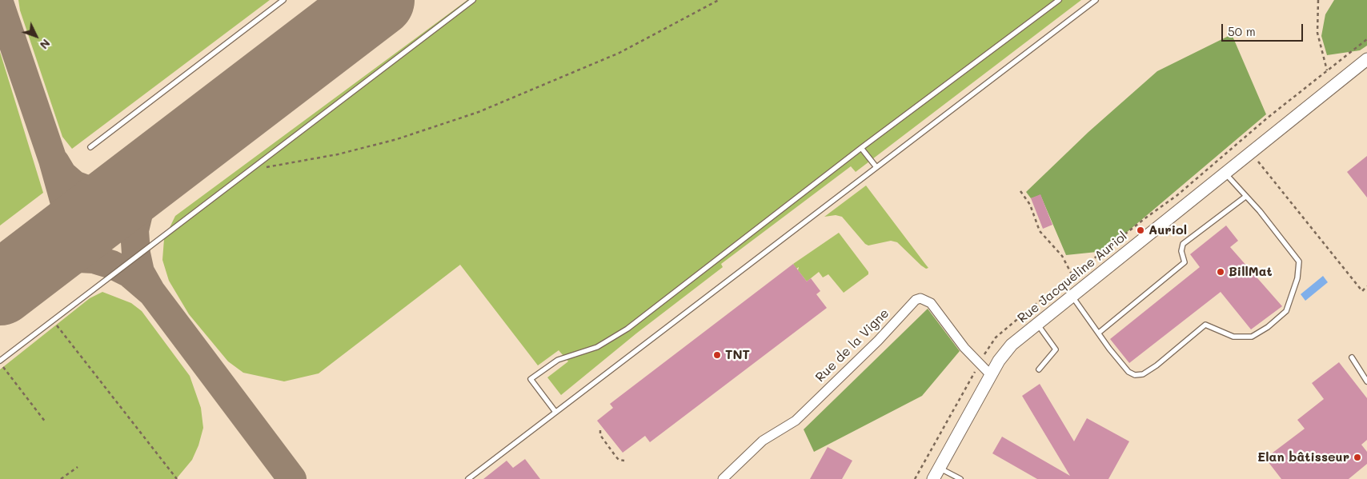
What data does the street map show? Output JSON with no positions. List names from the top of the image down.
{
  "streets": {
    "street": ["Rue Jacqueline Auriol", "Rue de la Vigne"]
  },
  "crossings": [
    ["Rue Jacqueline Auriol", "Rue de la Vigne"]
  ],
  "places": [
    "Auriol",
    "BillMat",
    "TNT",
    "Elan bâtisseur"
  ],
  "scale_bar": "50 m",
  "north": "bottom right"
}
